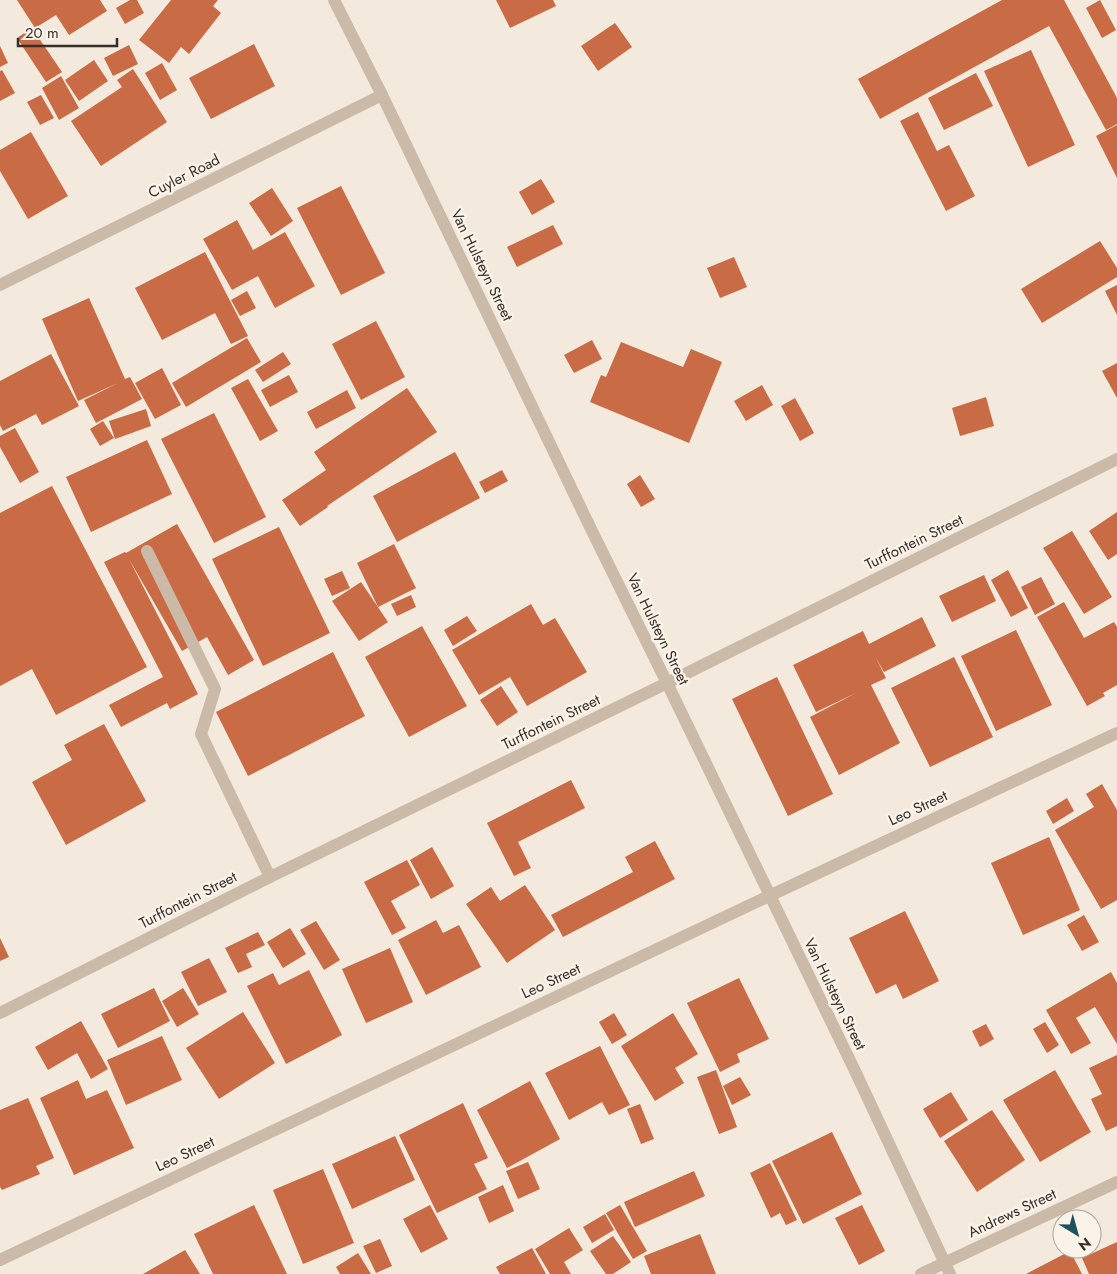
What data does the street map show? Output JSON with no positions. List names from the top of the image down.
{
  "streets": {
    "street": [
      "Cuyler Road",
      "Van Hulsteyn Street",
      "Turffontein Street",
      "Leo Street",
      "Andrews Street"
    ]
  },
  "crossings": [
    ["Cuyler Road", "Van Hulsteyn Street"],
    ["Van Hulsteyn Street", "Turffontein Street"],
    ["Van Hulsteyn Street", "Leo Street"],
    ["Van Hulsteyn Street", "Andrews Street"]
  ],
  "scale_bar": "20 m",
  "north": "bottom right"
}
